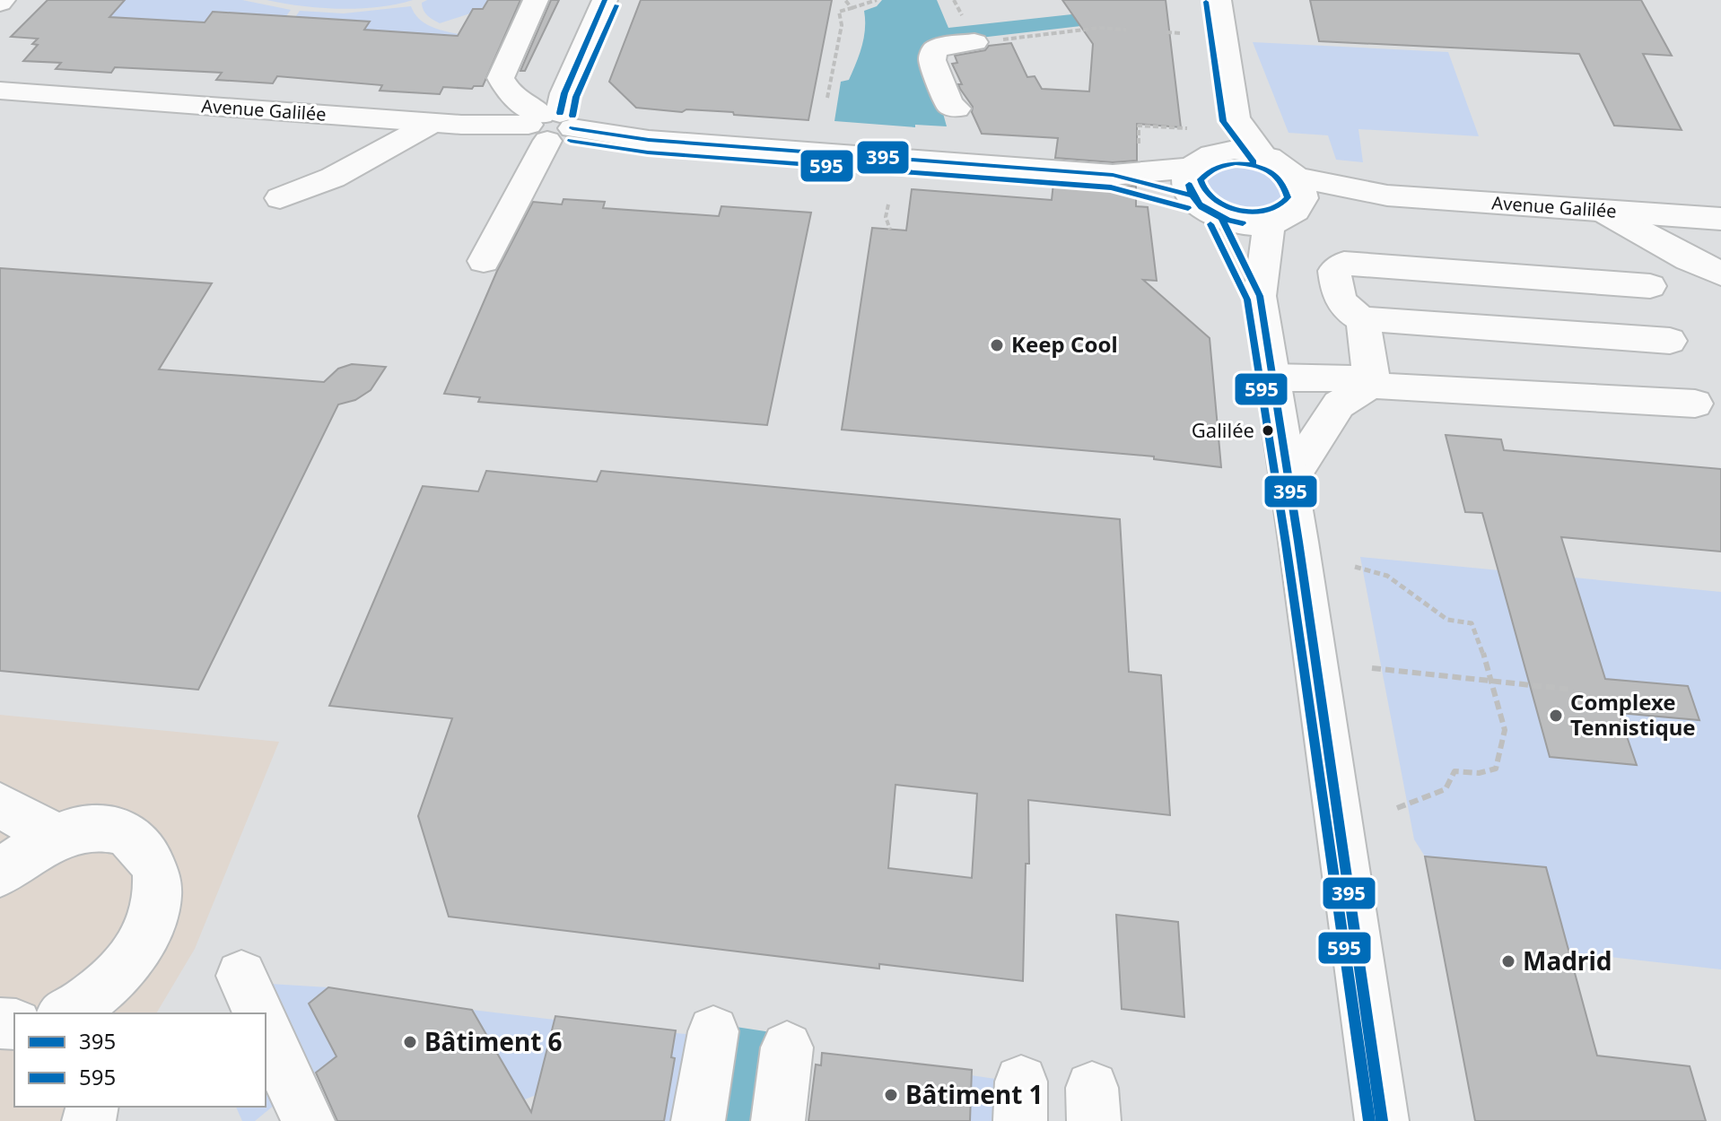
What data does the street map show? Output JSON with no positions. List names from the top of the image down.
{
  "streets": {
    "main road": ["Avenue Galilée"]
  },
  "places": [
    "Keep Cool",
    "Galilée",
    "Complexe Tennistique",
    "Madrid",
    "Bâtiment 6",
    "Bâtiment 1"
  ],
  "lines": ["transit line 395", "transit line 595"],
  "legend": ["395", "595"]
}
